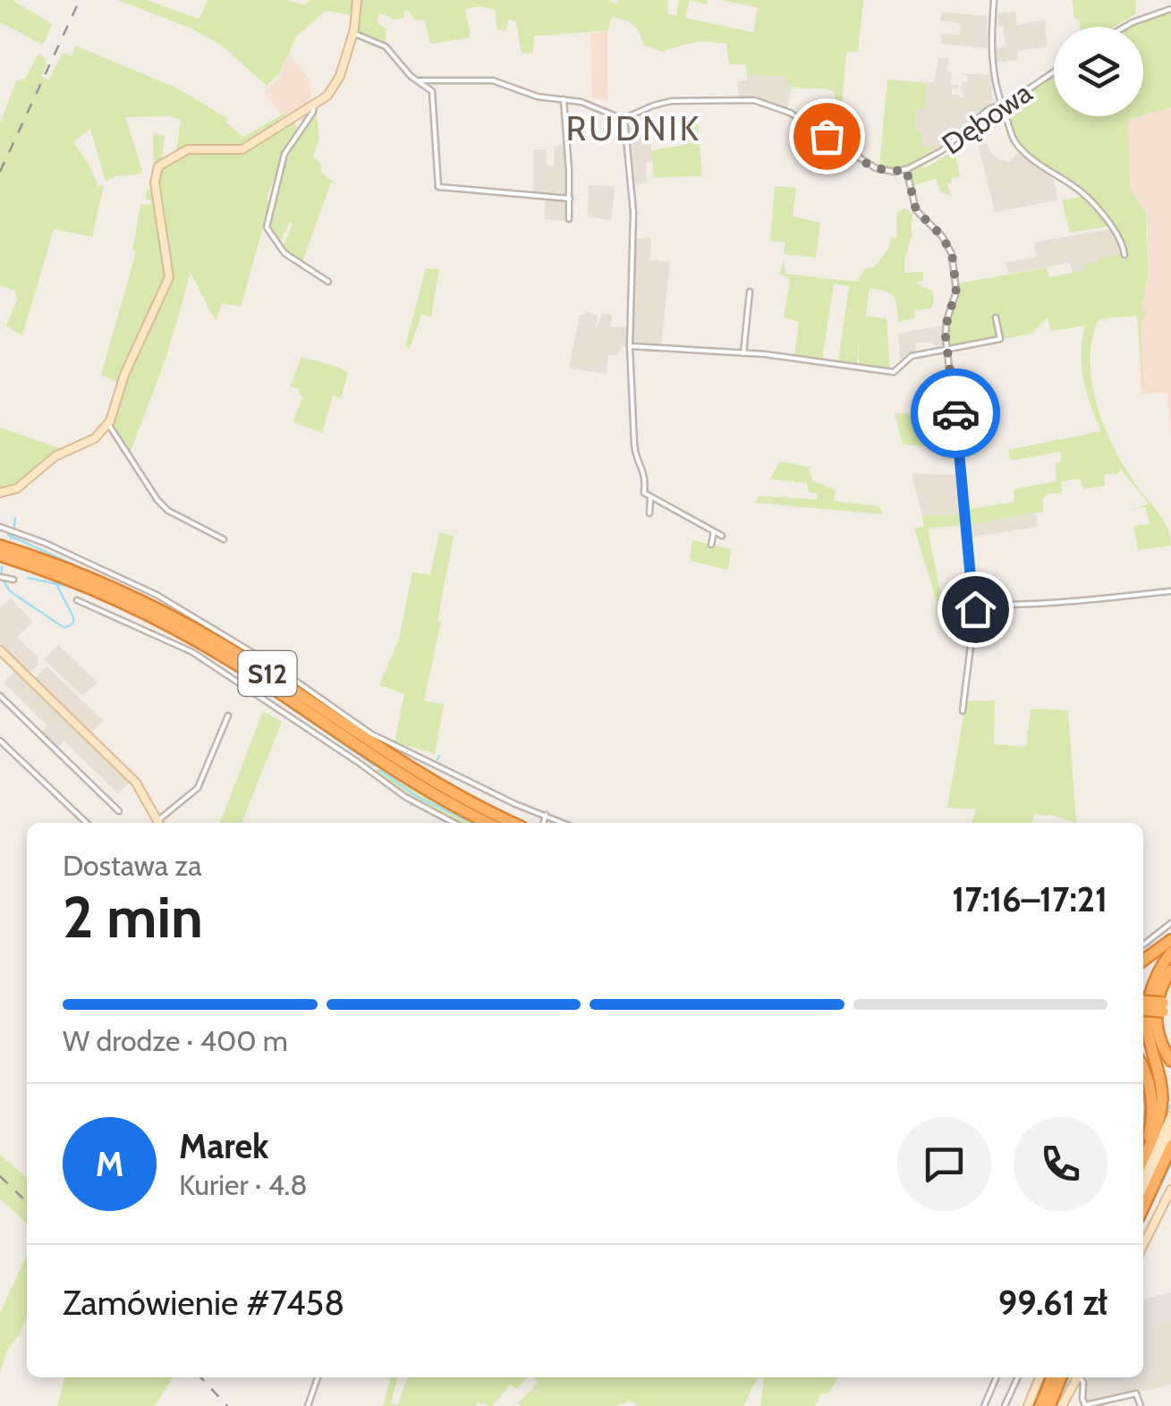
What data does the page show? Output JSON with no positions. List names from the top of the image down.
{
  "streets": {
    "highway": ["S12"],
    "street": ["Dębowa"]
  },
  "districts": ["RUDNIK"],
  "page": {
    "heading": ["2 min", "Dostawa za", "17:16–17:21"],
    "panel": [
      "Marek",
      "Kurier · 4.8",
      "Zamówienie #7458",
      "99.61 zł"
    ],
    "bar": "W drodze · 400 m",
    "round": "M"
  }
}
